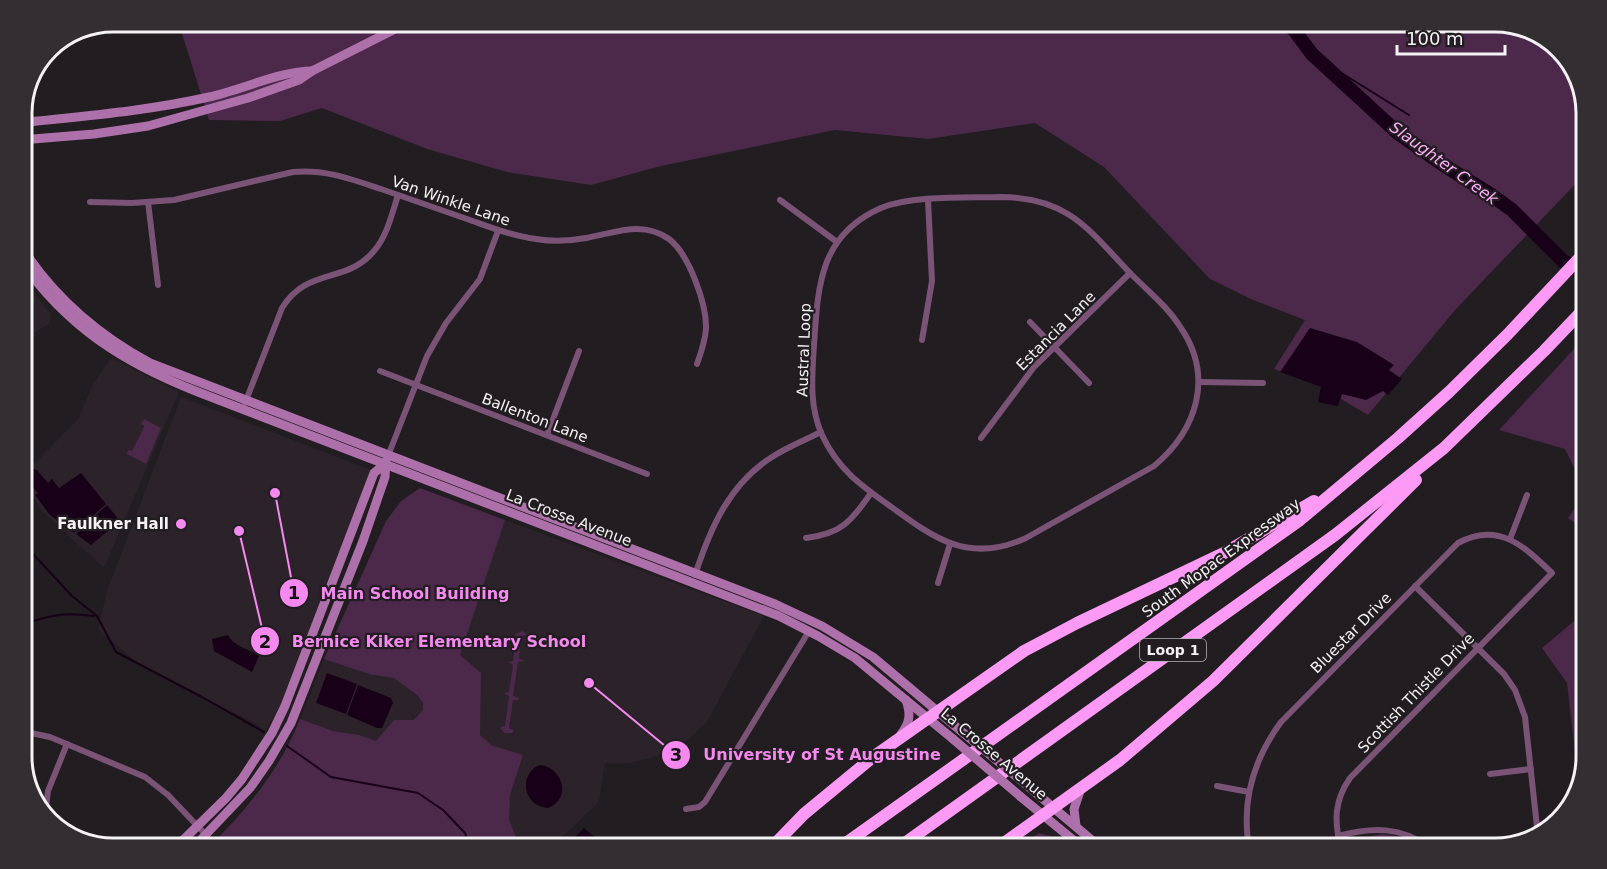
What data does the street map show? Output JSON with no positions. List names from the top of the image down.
{
  "streets": {
    "highway": ["South Mopac Expressway", "Loop 1"],
    "street": [
      "Van Winkle Lane",
      "Estancia Lane",
      "Austral Loop",
      "Ballenton Lane",
      "La Crosse Avenue",
      "Bluestar Drive",
      "Scottish Thistle Drive"
    ]
  },
  "crossings": [
    ["Estancia Lane", "Austral Loop"],
    ["Bluestar Drive", "Scottish Thistle Drive"]
  ],
  "water": ["Slaughter Creek"],
  "places": [
    "Main School Building",
    "Faulkner Hall",
    "Bernice Kiker Elementary School",
    "University of St Augustine"
  ],
  "scale_bar": "100 m"
}
